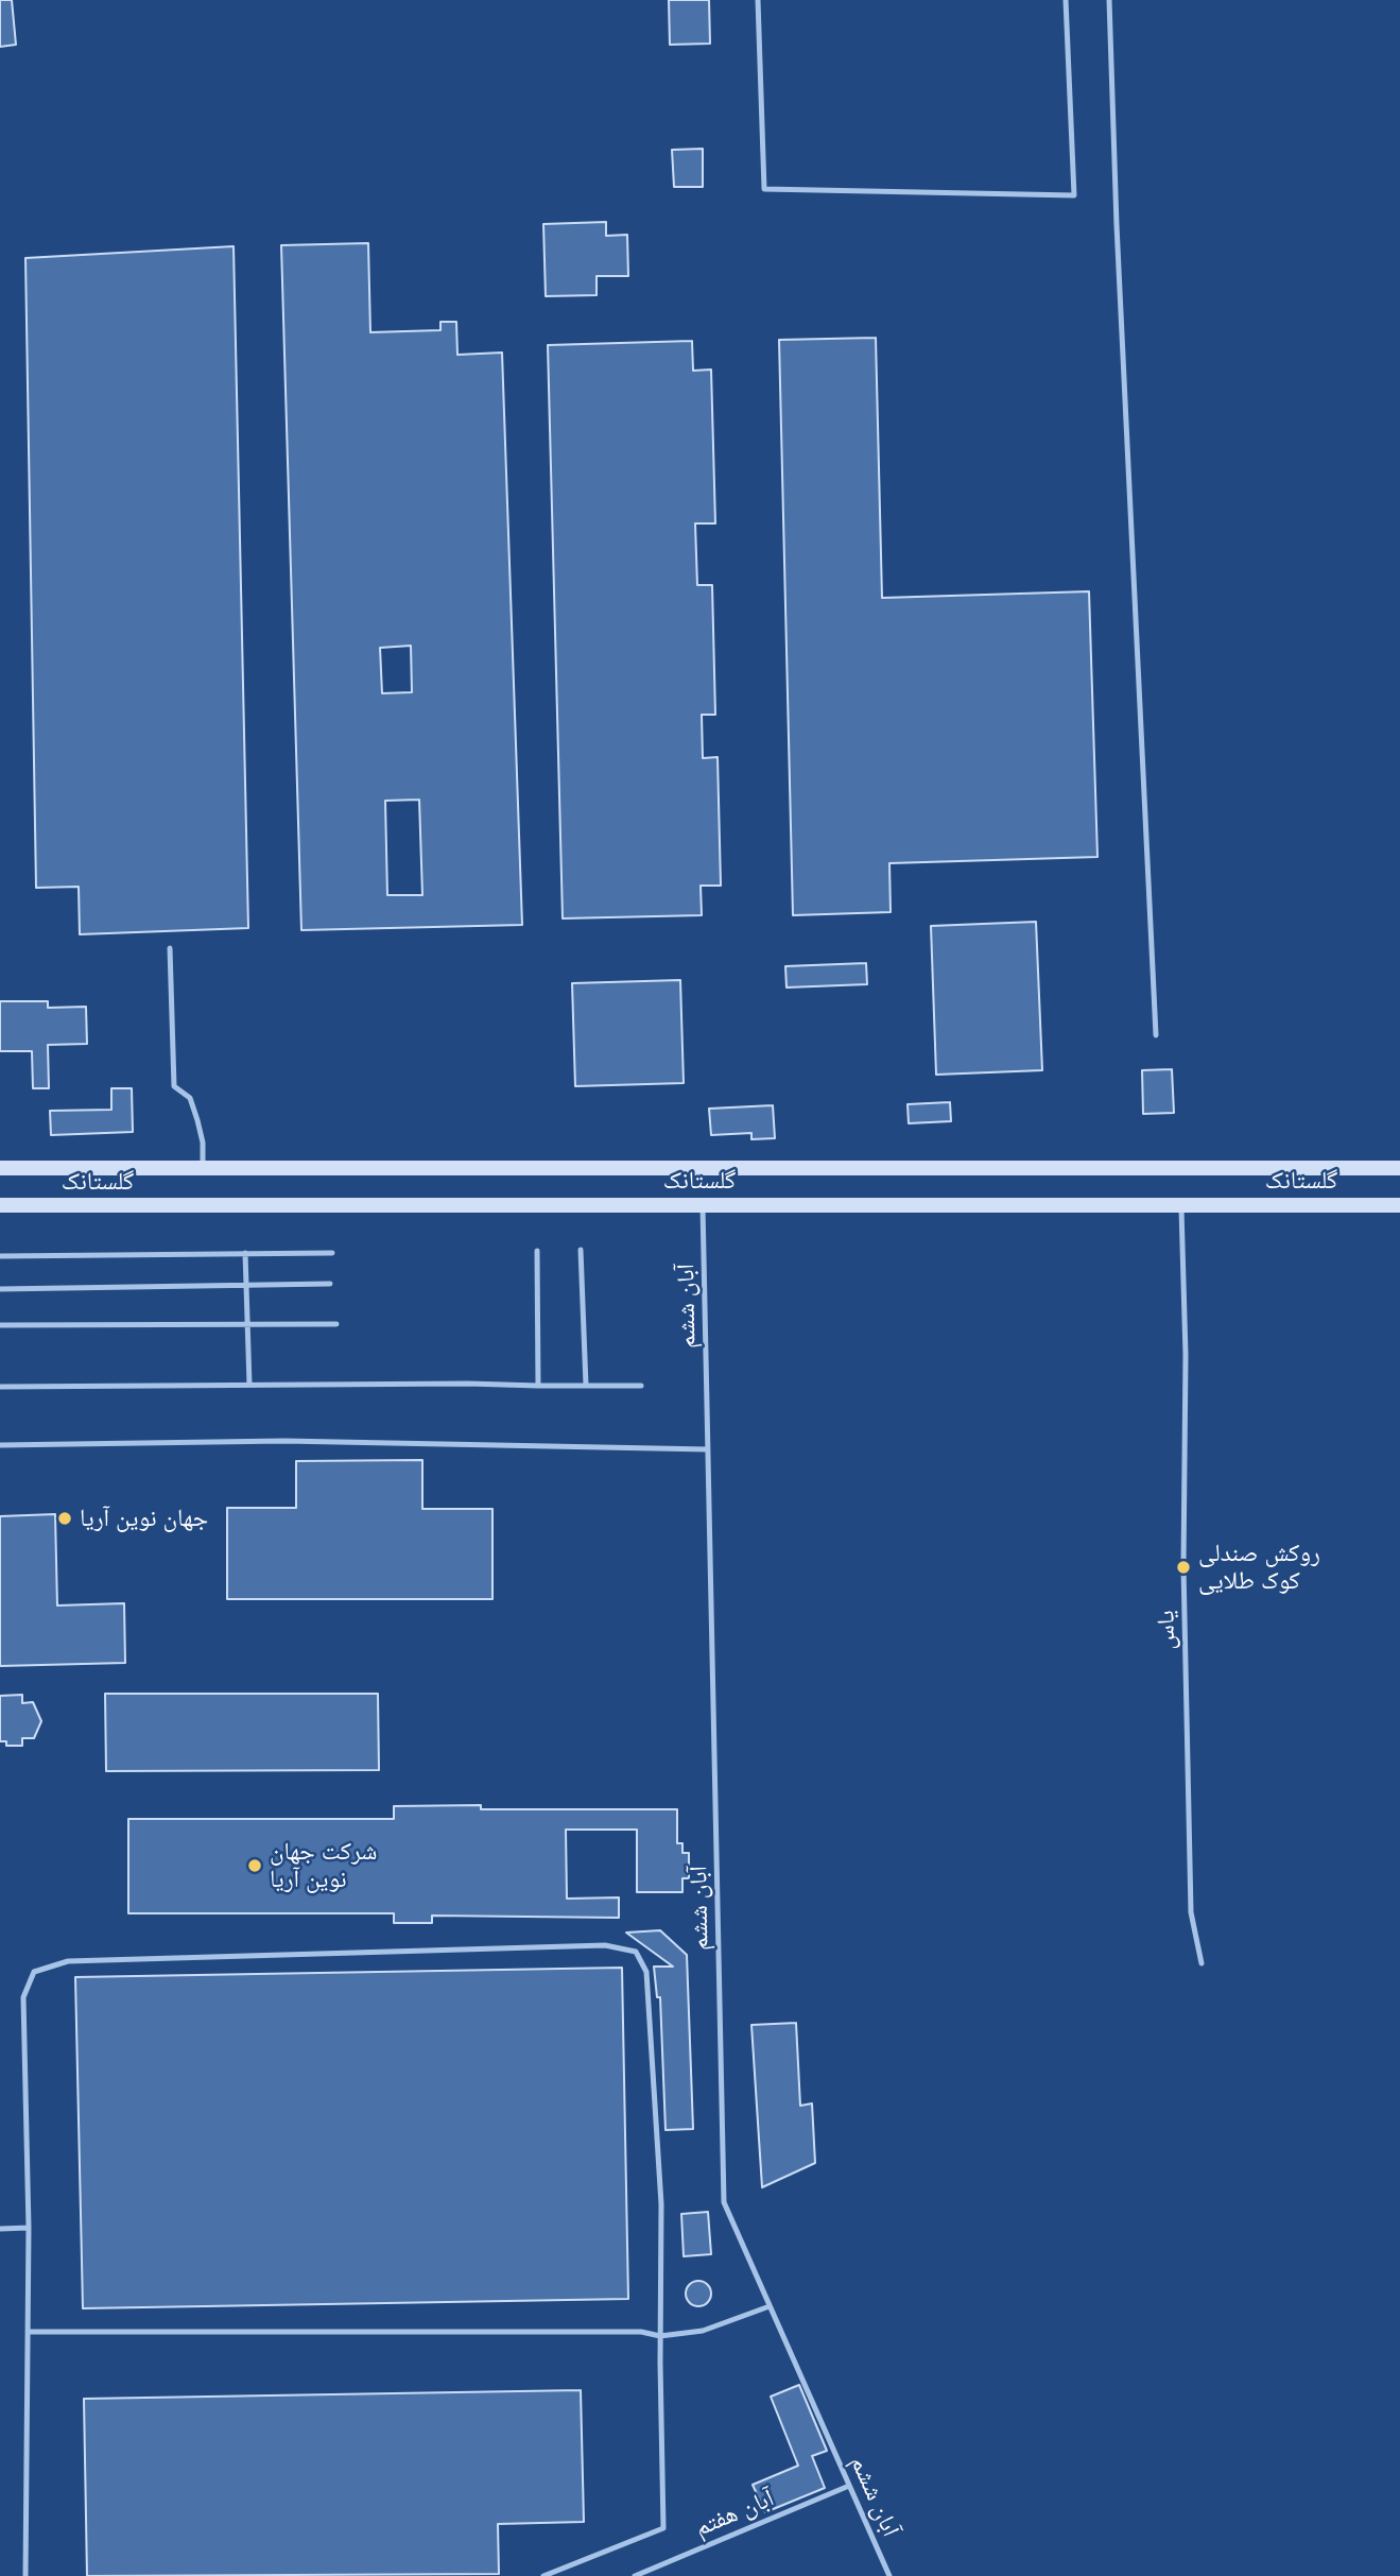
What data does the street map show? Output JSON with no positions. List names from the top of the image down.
{
  "streets": {
    "street": ["گلستانک"],
    "lane": ["آبان ششم", "یاس", "آبان هفتم"]
  },
  "crossings": [
    ["گلستانک", "آبان ششم"],
    ["گلستانک", "یاس"],
    ["آبان ششم", "آبان هفتم"]
  ],
  "places": ["جهان نوین آریا", "روکش صندلی کوک طلایی", "شرکت جهان نوین آریا"]
}
